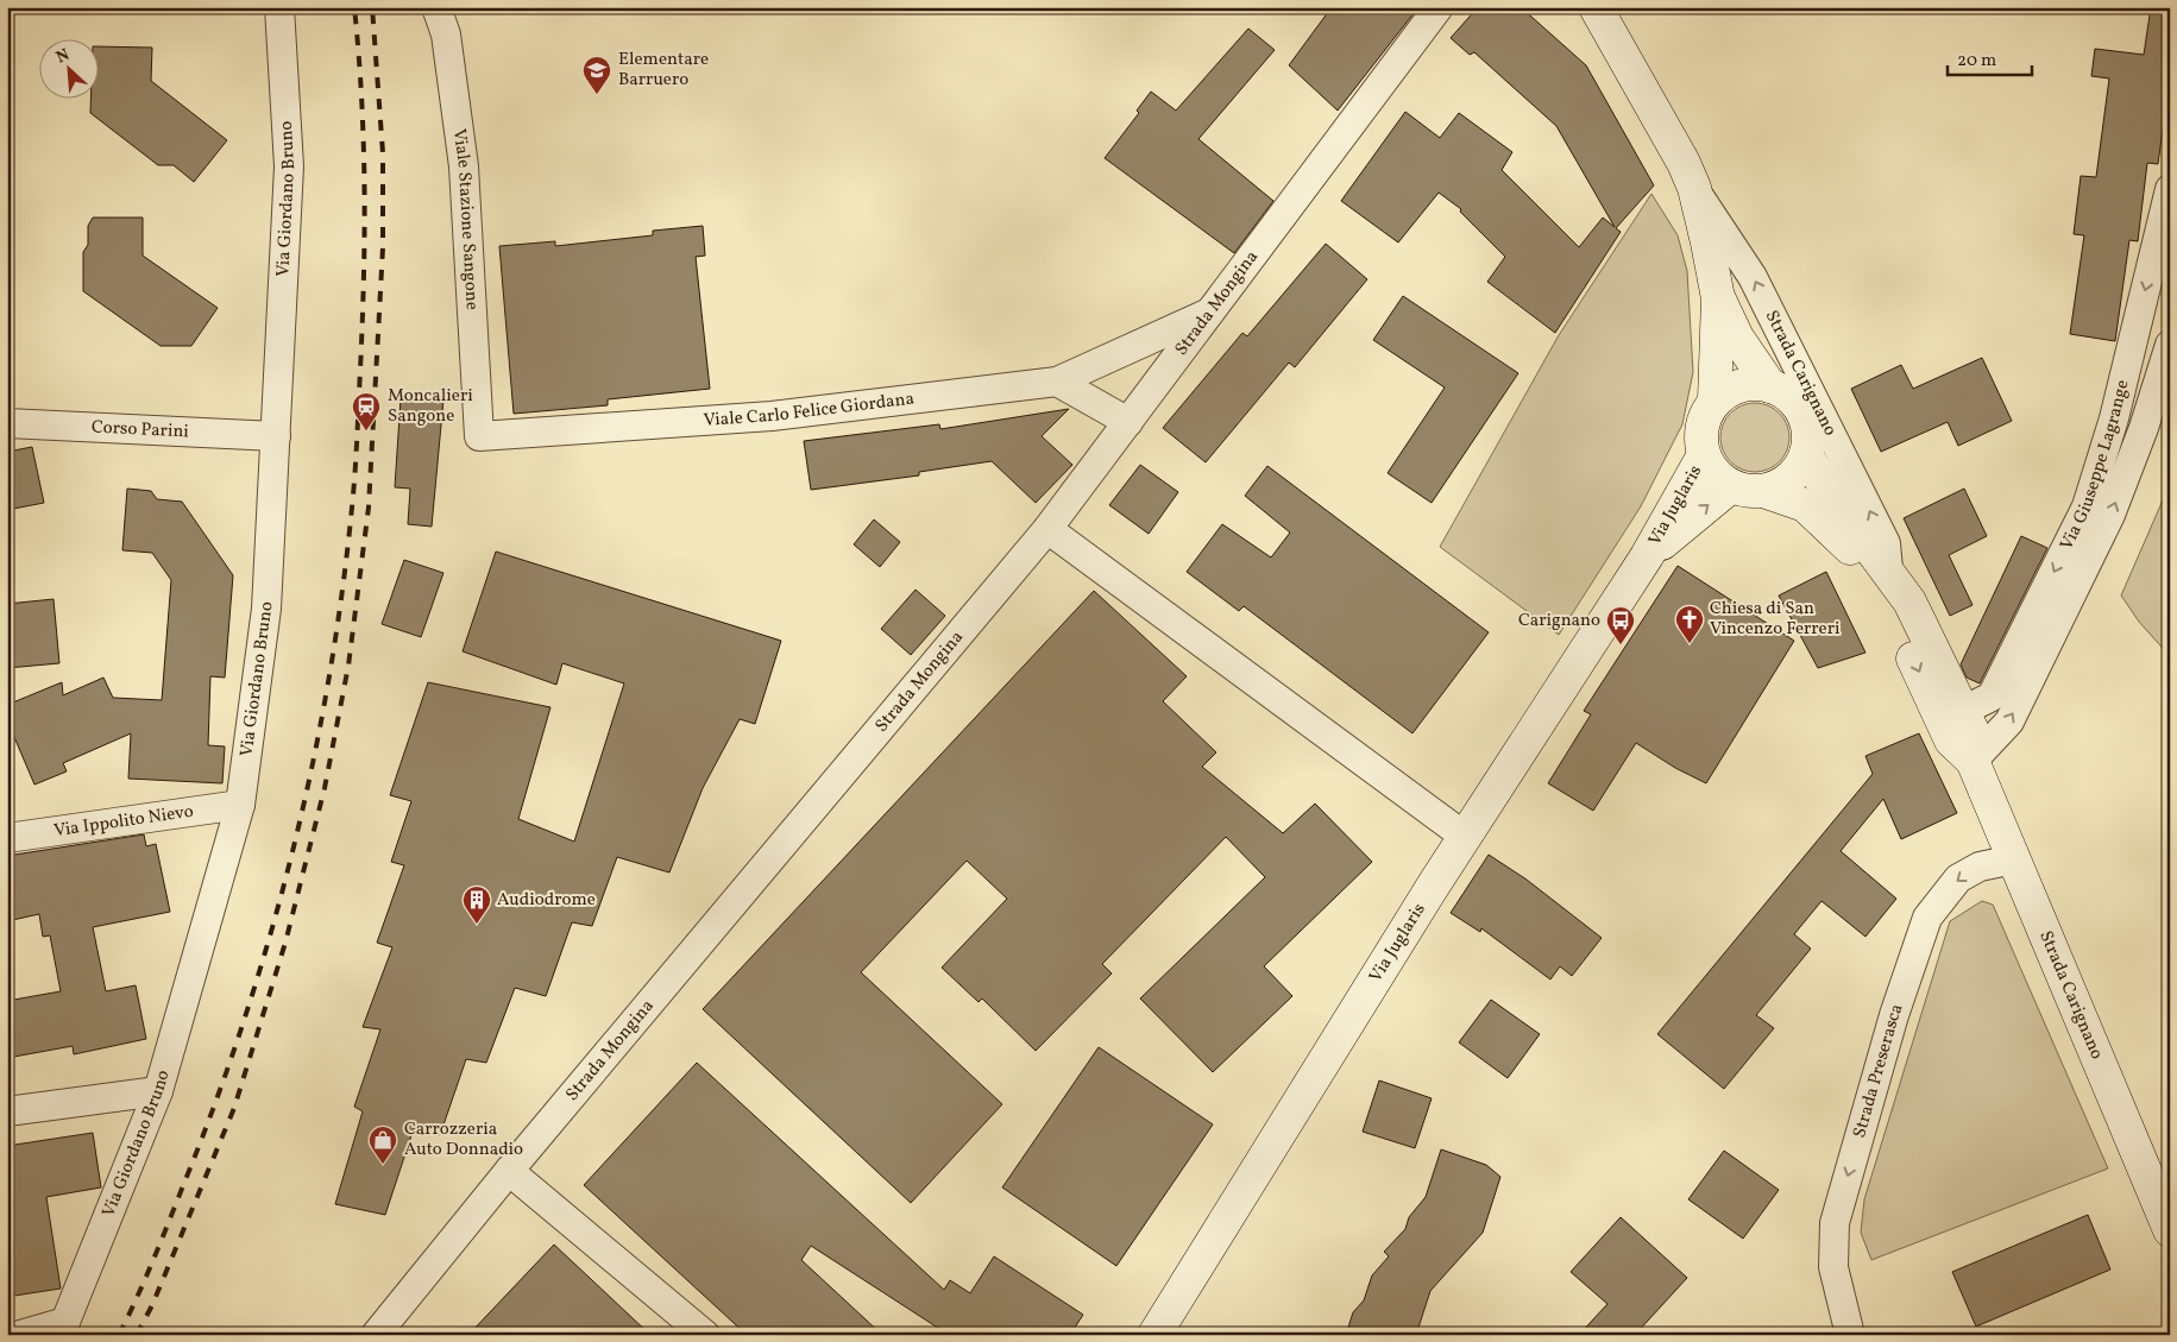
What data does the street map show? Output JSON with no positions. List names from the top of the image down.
{
  "streets": {
    "main road": ["Strada Carignano", "Via Juglaris"],
    "street": [
      "Via Giordano Bruno",
      "Viale Stazione Sangone",
      "Strada Mongina",
      "Viale Carlo Felice Giordana",
      "Corso Parini",
      "Via Giuseppe Lagrange",
      "Via Ippolito Nievo",
      "Strada Preserasca"
    ]
  },
  "crossings": [
    ["Via Giordano Bruno", "Corso Parini"],
    ["Via Giordano Bruno", "Via Ippolito Nievo"],
    ["Viale Stazione Sangone", "Viale Carlo Felice Giordana"],
    ["Strada Mongina", "Viale Carlo Felice Giordana"],
    ["Strada Carignano", "Via Giuseppe Lagrange"],
    ["Strada Carignano", "Via Juglaris"],
    ["Strada Carignano", "Strada Preserasca"]
  ],
  "one_way": ["Strada Preserasca"],
  "places": {
    "school or university": ["Elementare Barruero"],
    "station": ["Moncalieri Sangone"],
    "church": ["Chiesa di San Vincenzo Ferreri"],
    "bus stop": ["Carignano"],
    "building": ["Audiodrome"],
    "shop": ["Carrozzeria Auto Donnadio"]
  },
  "scale_bar": "20 m",
  "north": "top left"
}
